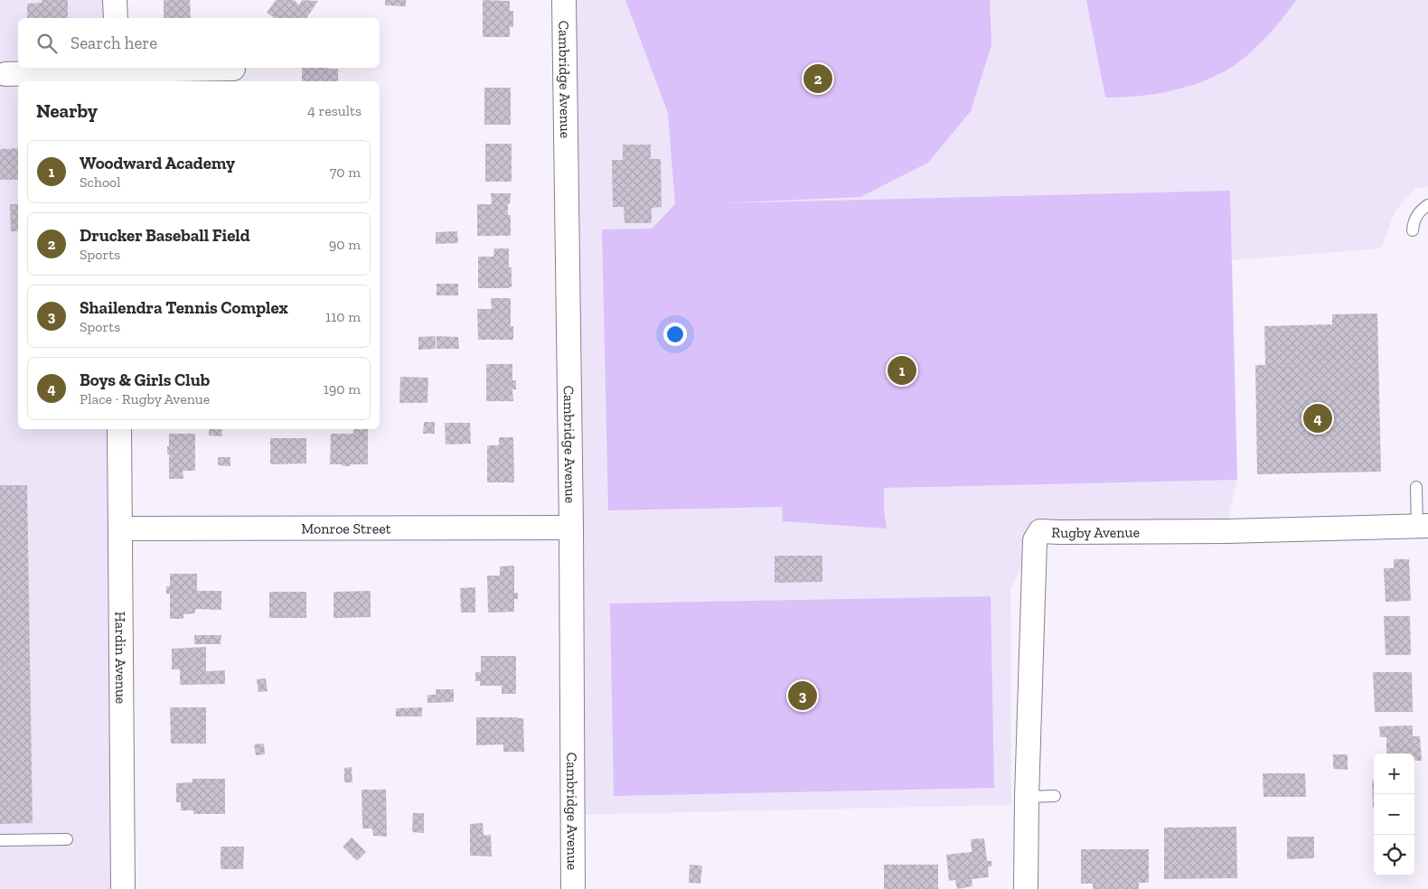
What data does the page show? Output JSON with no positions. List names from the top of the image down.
{
  "streets": {
    "street": [
      "Cambridge Avenue",
      "Monroe Street",
      "Rugby Avenue",
      "Hardin Avenue"
    ]
  },
  "crossings": [
    ["Cambridge Avenue", "Monroe Street"],
    ["Monroe Street", "Hardin Avenue"]
  ],
  "page": {
    "search": "Search here",
    "pins": [
      "2",
      "1",
      "4",
      "3"
    ],
    "heading": ["Nearby", "4 results"],
    "list": [
      {
        "mark": "1",
        "name": "Woodward Academy",
        "note": "School",
        "value": "70 m"
      },
      {
        "mark": "2",
        "name": "Drucker Baseball Field",
        "note": "Sports",
        "value": "90 m"
      },
      {
        "mark": "3",
        "name": "Shailendra Tennis Complex",
        "note": "Sports",
        "value": "110 m"
      },
      {
        "mark": "4",
        "name": "Boys & Girls Club",
        "note": "Place · Rugby Avenue",
        "value": "190 m"
      }
    ],
    "map_buttons": ["+", "−"]
  }
}
